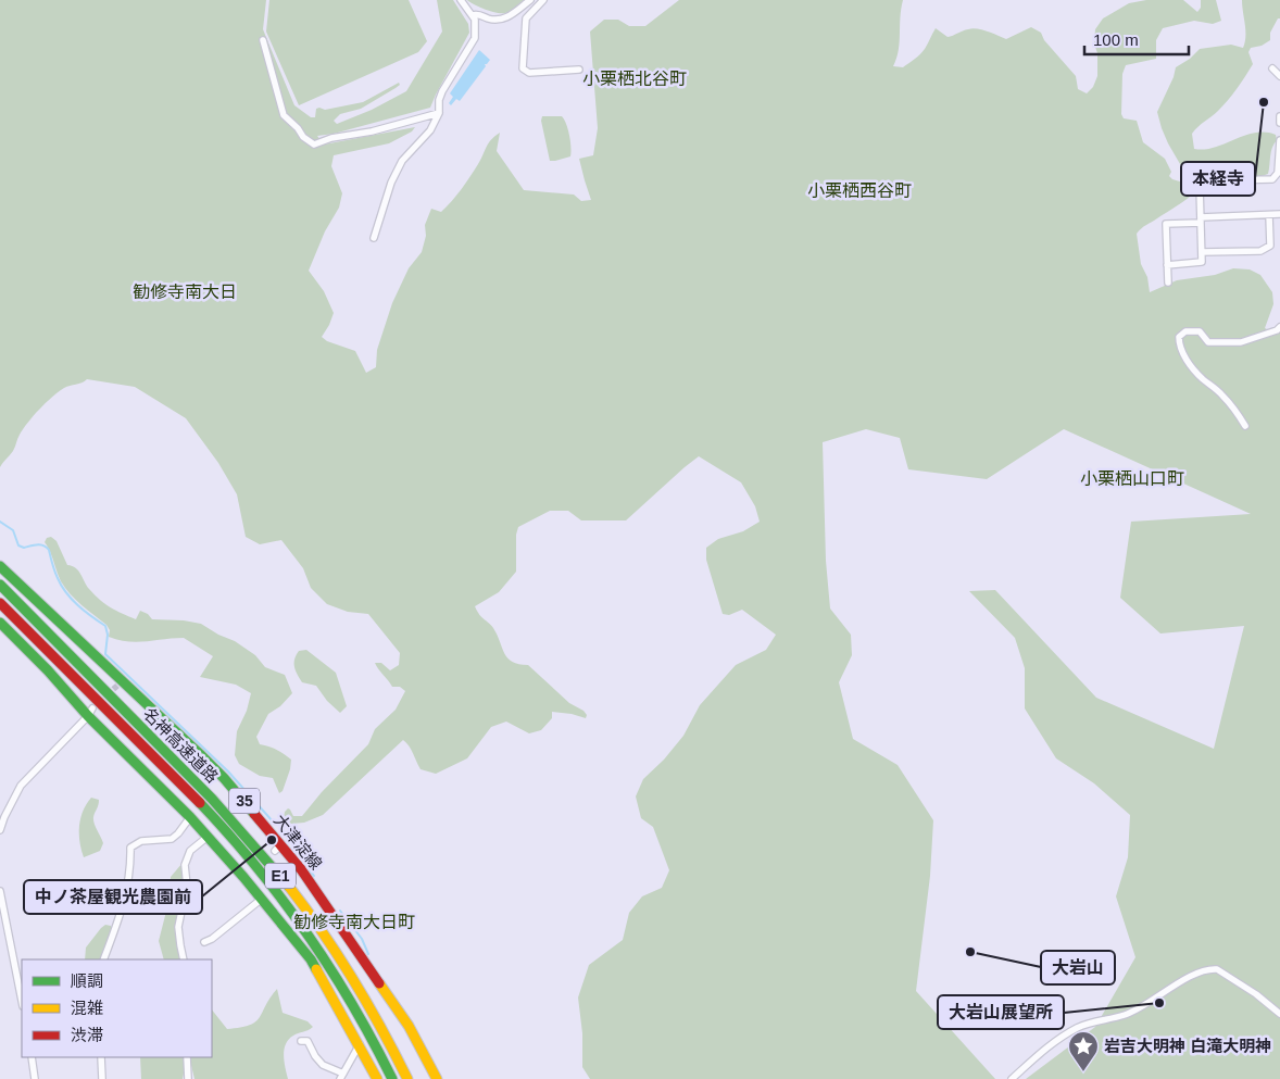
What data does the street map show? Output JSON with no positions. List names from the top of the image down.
{
  "streets": {
    "main road": [
      "名神高速道路",
      "35",
      "大津淀線",
      "E1"
    ]
  },
  "districts": [
    "小栗栖北谷町",
    "小栗栖西谷町",
    "勧修寺南大日",
    "小栗栖山口町",
    "勧修寺南大日町"
  ],
  "places": {
    "other": [
      "本経寺",
      "中ノ茶屋観光農園前",
      "大岩山",
      "大岩山展望所"
    ],
    "place": ["岩吉大明神 白滝大明神"]
  },
  "legend": ["順調", "混雑", "渋滞"],
  "scale_bar": "100 m"
}
